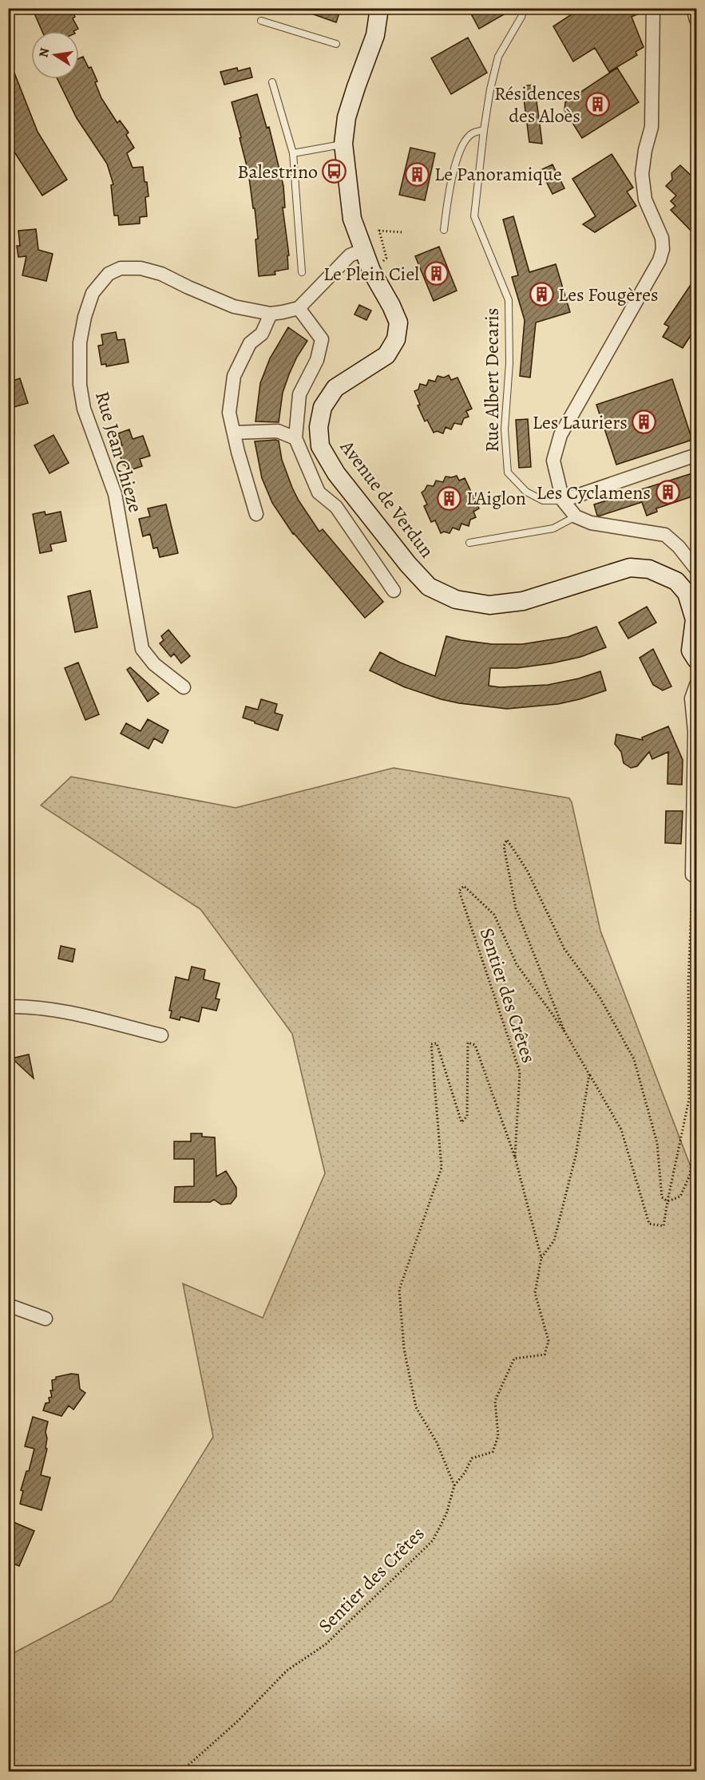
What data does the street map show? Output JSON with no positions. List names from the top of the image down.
{
  "streets": {
    "main road": ["Avenue de Verdun"],
    "street": ["Rue Jean Chieze"],
    "lane": ["Rue Albert Decaris"],
    "path": ["Sentier des Crêtes"]
  },
  "places": {
    "building": [
      "Résidences des Aloès",
      "Le Panoramique",
      "Le Plein Ciel",
      "Les Fougères",
      "Les Lauriers",
      "Les Cyclamens",
      "L'Aiglon"
    ],
    "bus stop": ["Balestrino"]
  },
  "north": "left"
}
